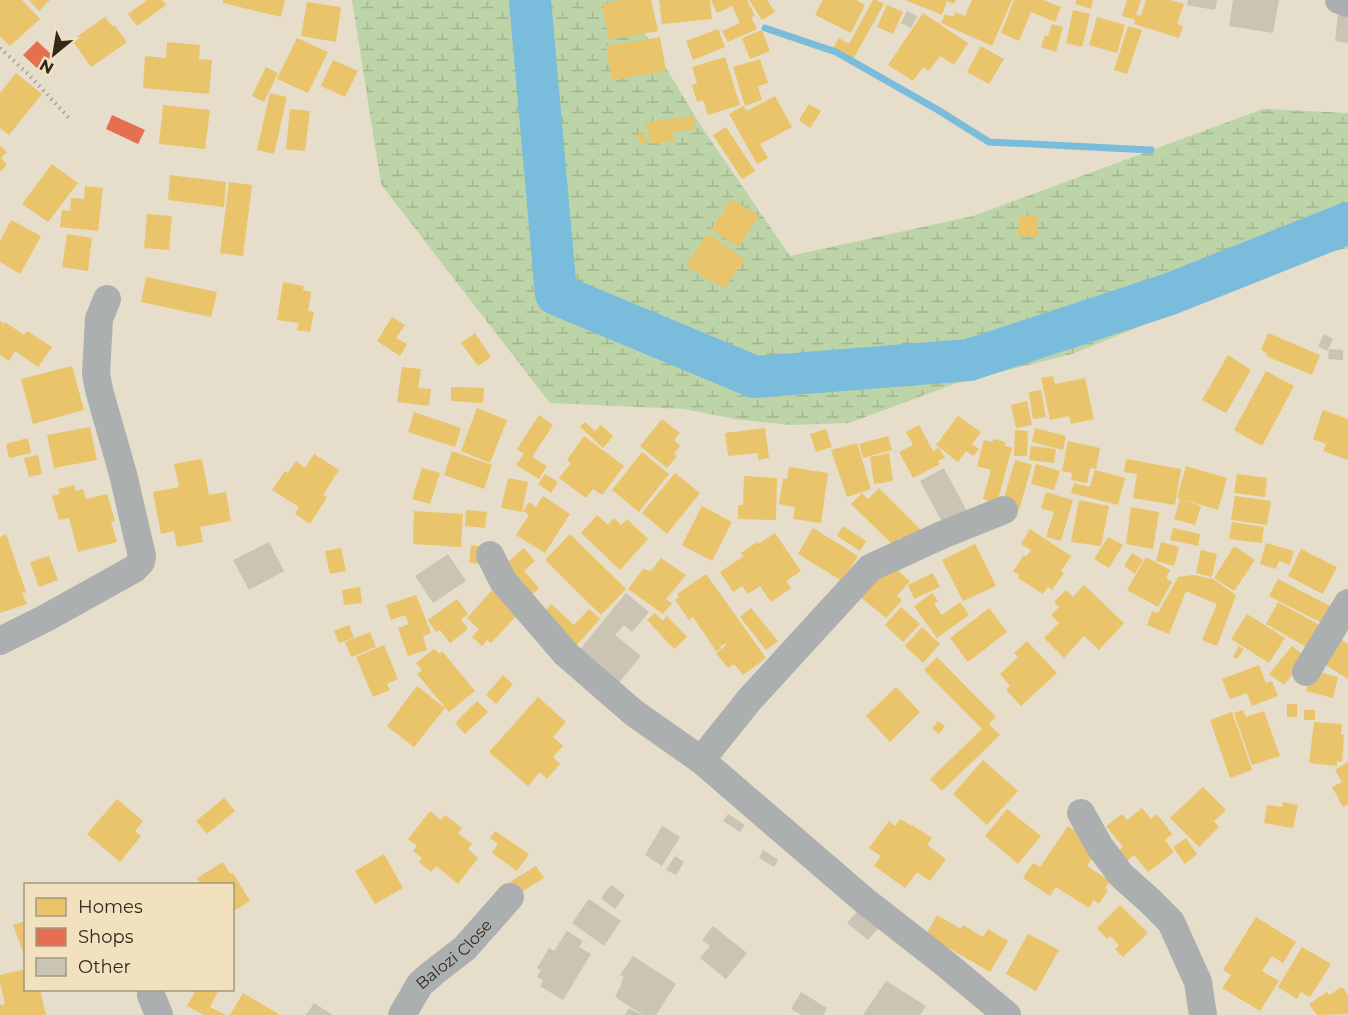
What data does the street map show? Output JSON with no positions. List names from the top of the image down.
{
  "streets": {
    "street": ["Balozi Close"]
  },
  "legend": ["Homes", "Shops", "Other"],
  "north": "bottom left"
}
